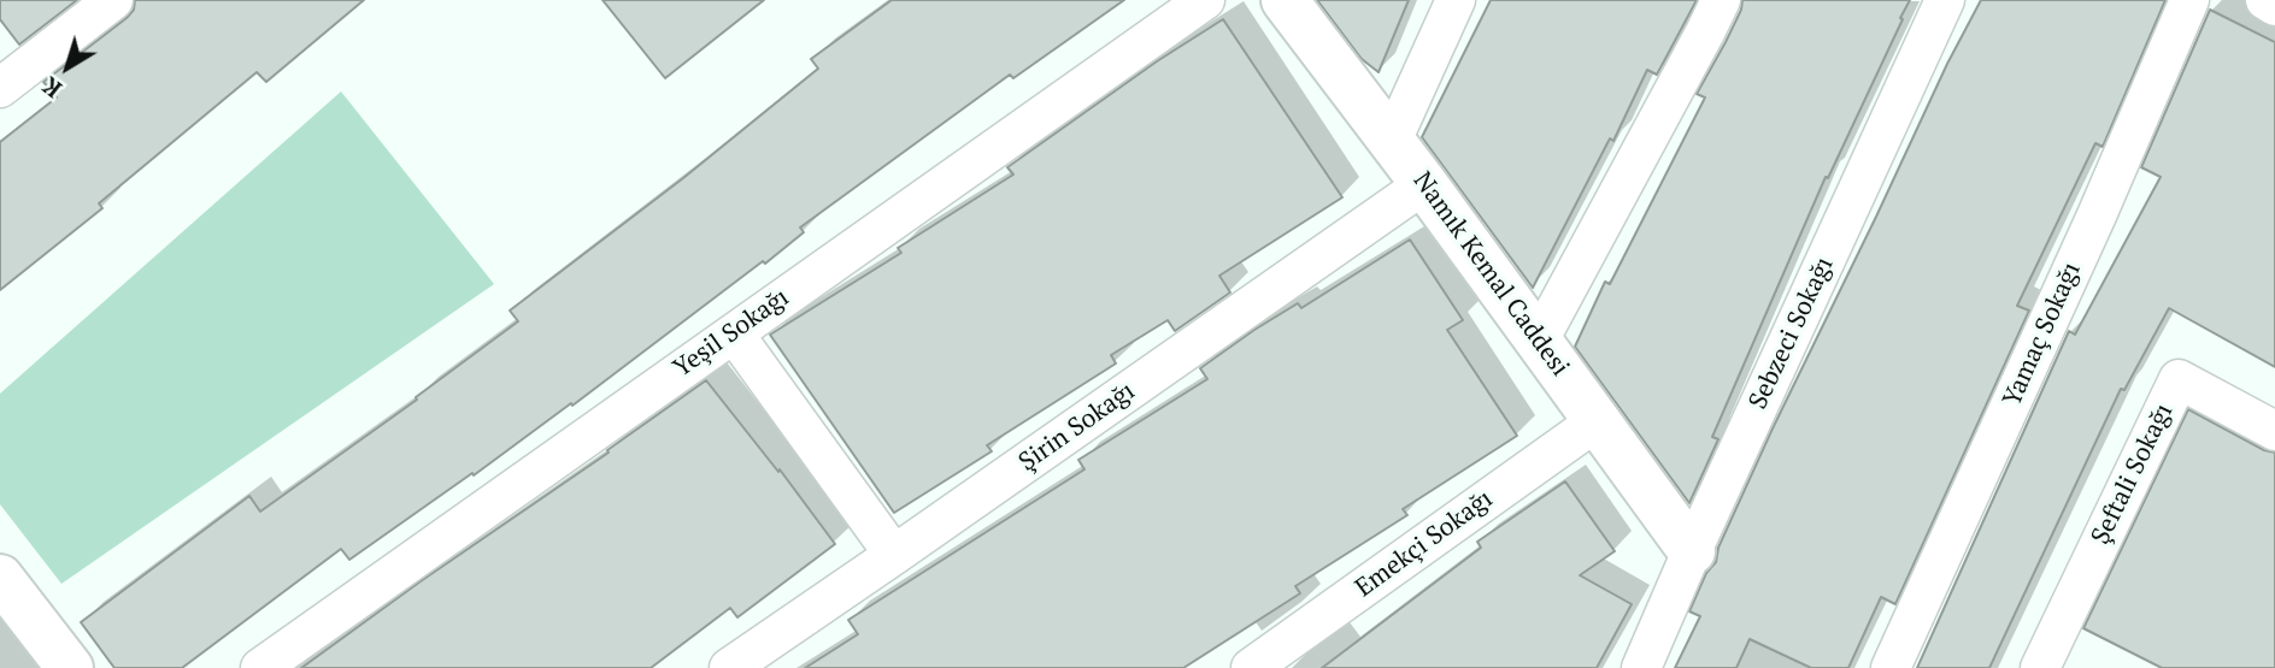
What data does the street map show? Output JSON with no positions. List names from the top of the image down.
{
  "streets": {
    "main road": ["Namık Kemal Caddesi"],
    "street": [
      "Yeşil Sokağı",
      "Sebzeci Sokağı",
      "Yamaç Sokağı",
      "Şirin Sokağı",
      "Şeftali Sokağı",
      "Emekçi Sokağı"
    ]
  },
  "crossings": [
    ["Namık Kemal Caddesi", "Sebzeci Sokağı"],
    ["Namık Kemal Caddesi", "Şirin Sokağı"],
    ["Namık Kemal Caddesi", "Emekçi Sokağı"]
  ],
  "north": "bottom left"
}
